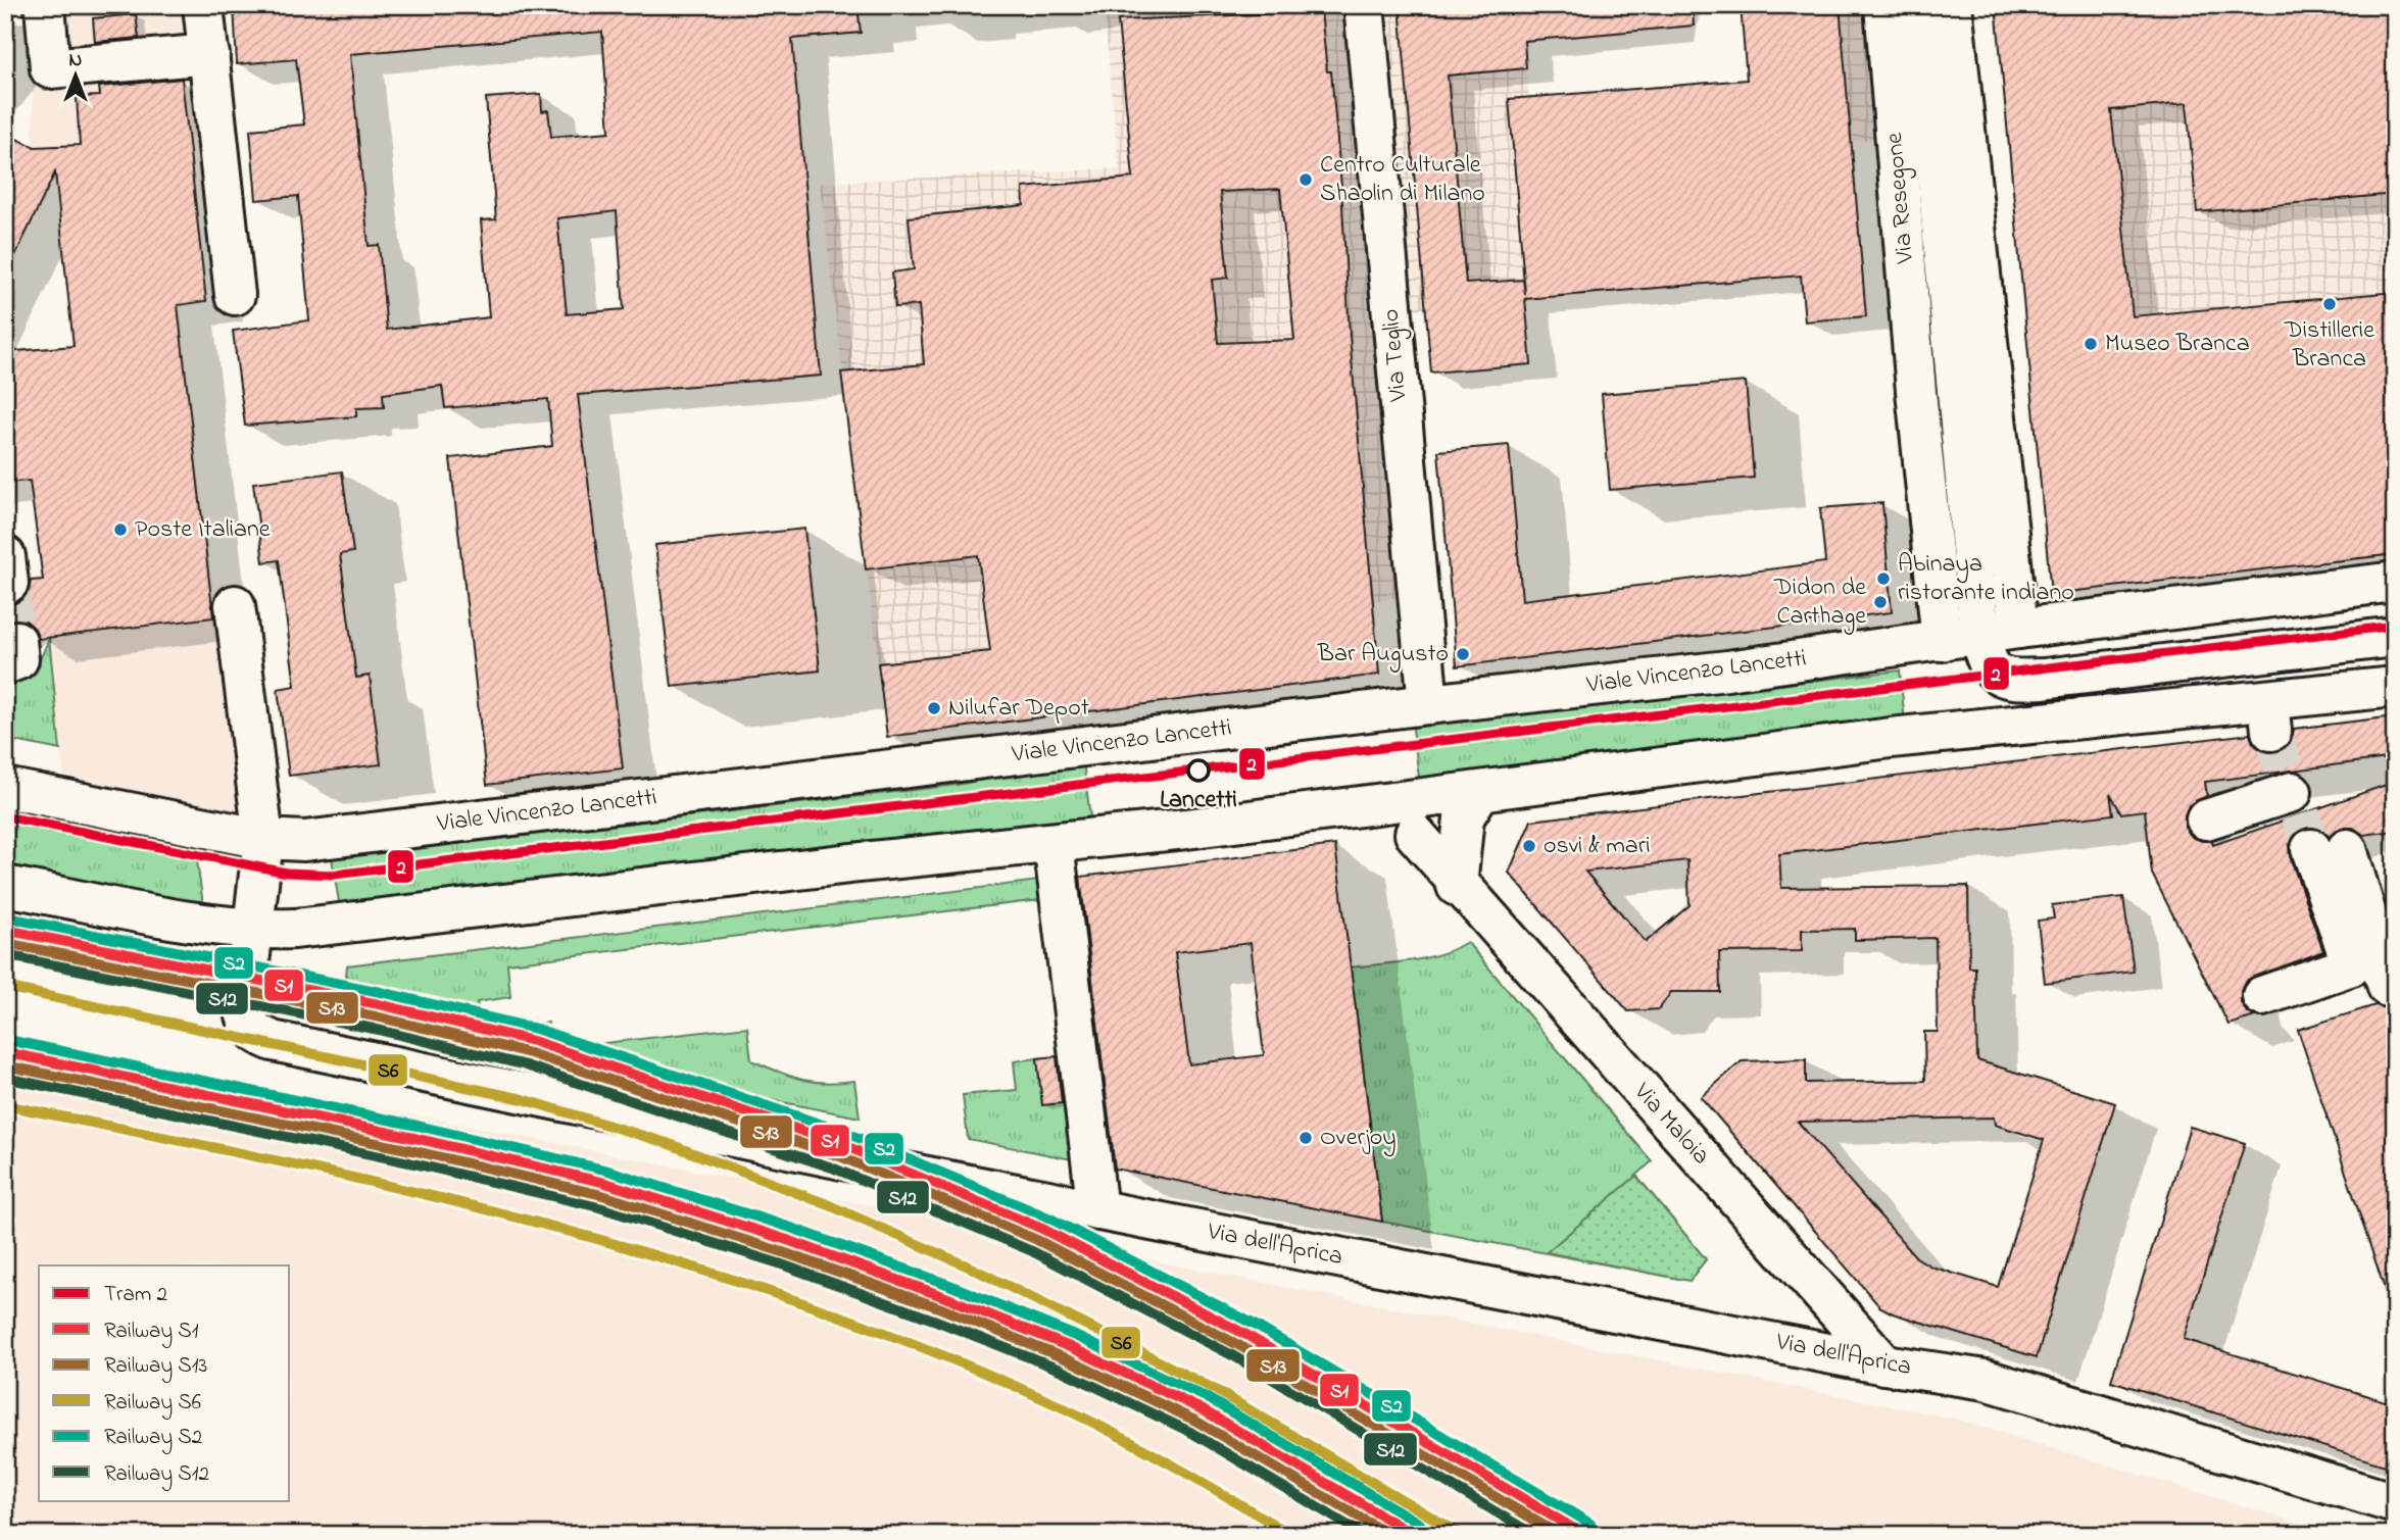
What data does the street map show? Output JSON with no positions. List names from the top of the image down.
{
  "streets": {
    "street": [
      "Via Resegone",
      "Via Teglio",
      "Viale Vincenzo Lancetti",
      "Via Maloia",
      "Via dell'Aprica"
    ]
  },
  "crossings": [
    ["Via Resegone", "Viale Vincenzo Lancetti"],
    ["Via Teglio", "Viale Vincenzo Lancetti"],
    ["Via Maloia", "Via dell'Aprica"]
  ],
  "places": [
    "Centro Culturale Shaolin di Milano",
    "Distillerie Branca",
    "Museo Branca",
    "Poste Italiane",
    "Abinaya ristorante indiano",
    "Didon de Carthage",
    "Bar Augusto",
    "Nilufar Depot",
    "Lancetti",
    "osvi & mari",
    "Overjoy"
  ],
  "lines": [
    "tram line 2",
    "rail line S2",
    "rail line S1",
    "rail line S13",
    "rail line S12",
    "rail line S6"
  ],
  "legend": [
    "Tram 2",
    "Railway S1",
    "Railway S13",
    "Railway S6",
    "Railway S2",
    "Railway S12"
  ],
  "north": "top"
}
